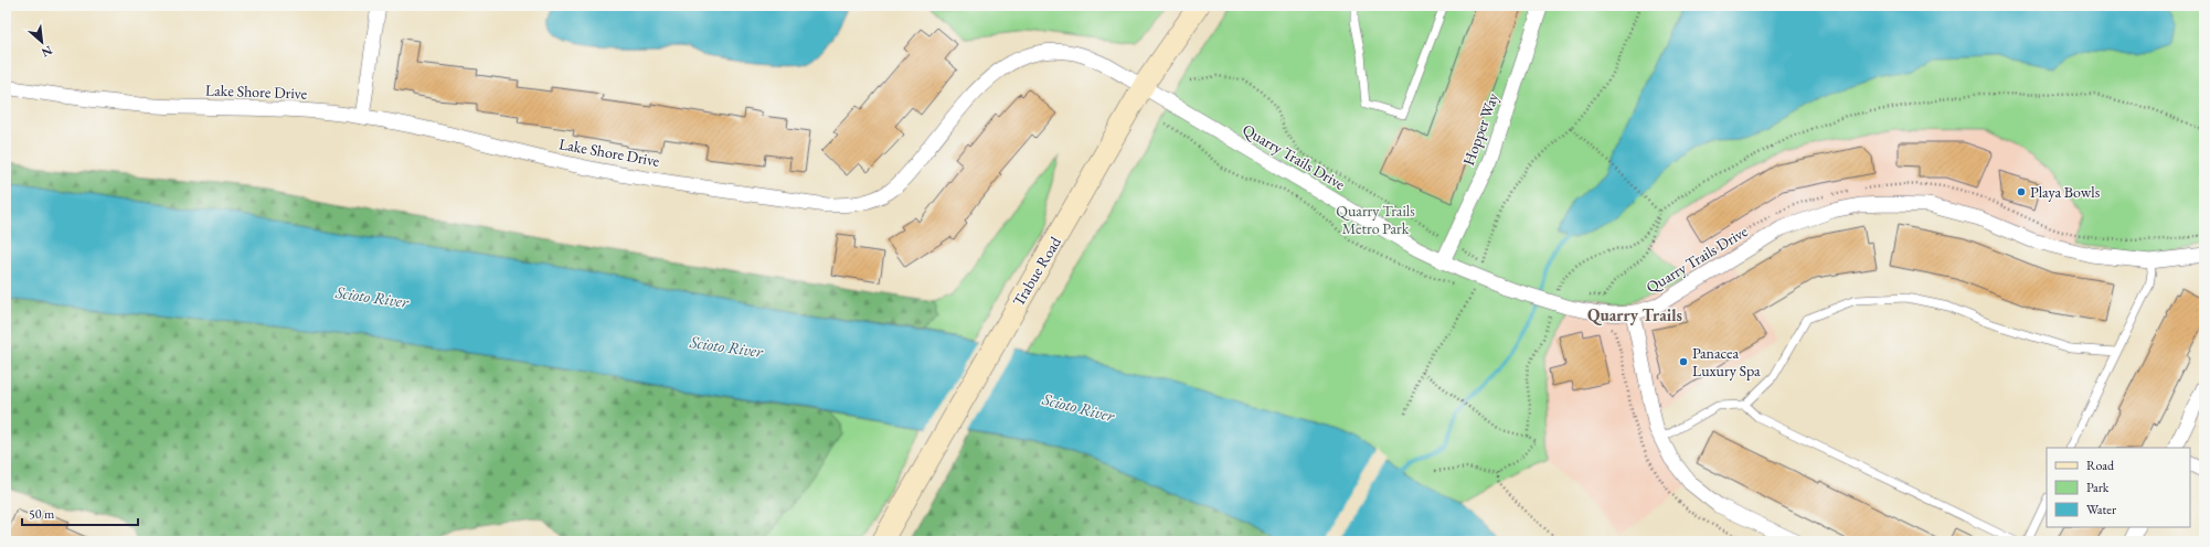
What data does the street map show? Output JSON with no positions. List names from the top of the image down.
{
  "streets": {
    "main road": ["Trabue Road"],
    "street": ["Lake Shore Drive", "Hopper Way", "Quarry Trails Drive"]
  },
  "crossings": [
    ["Lake Shore Drive", "Quarry Trails Drive"],
    ["Lake Shore Drive", "Trabue Road"],
    ["Hopper Way", "Quarry Trails Drive"],
    ["Quarry Trails Drive", "Trabue Road"]
  ],
  "districts": ["Quarry Trails"],
  "water": ["Scioto River"],
  "parks": ["Quarry Trails Metro Park"],
  "places": ["Playa Bowls", "Panacea Luxury Spa"],
  "legend": ["Road", "Park", "Water"],
  "scale_bar": "50 m",
  "north": "bottom right"
}
